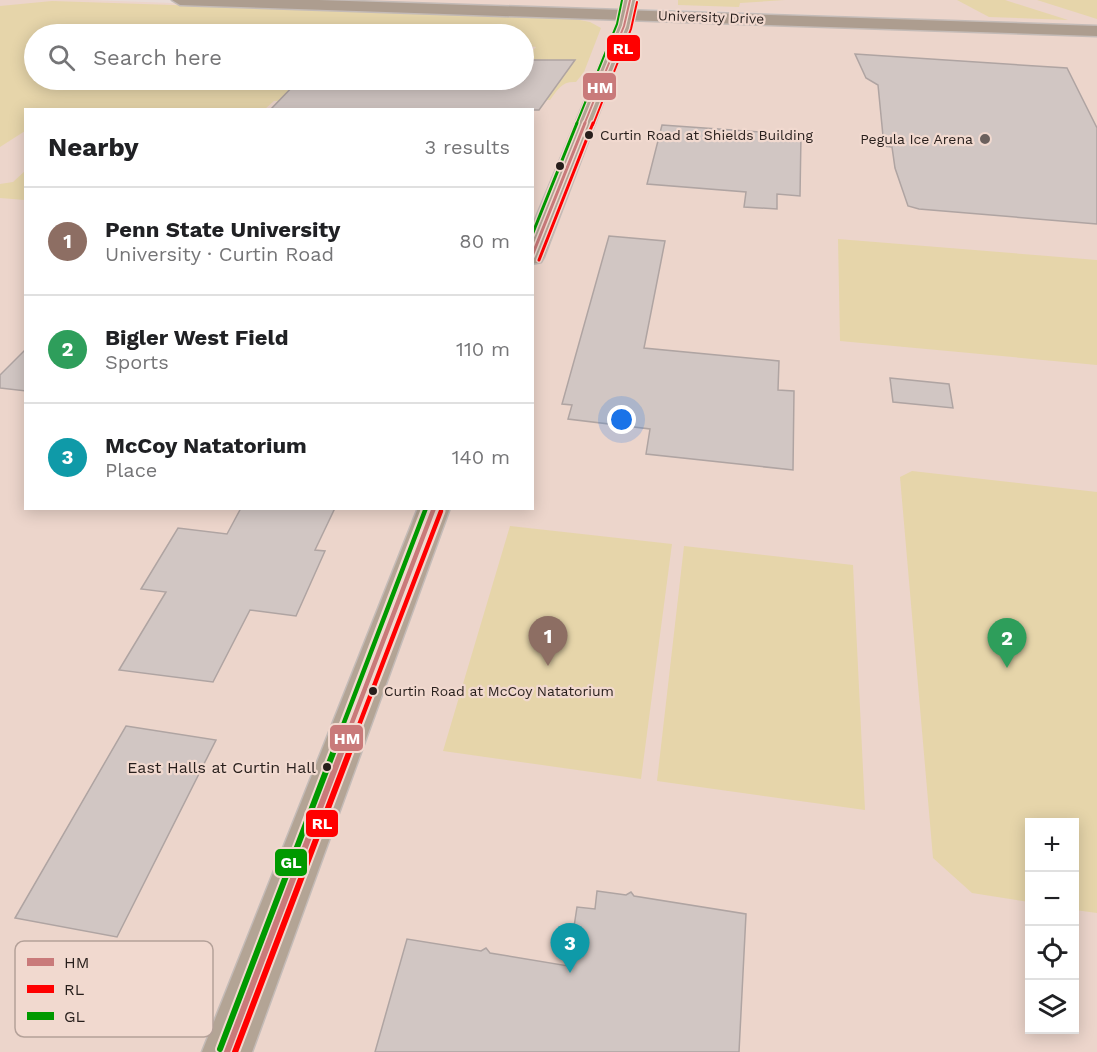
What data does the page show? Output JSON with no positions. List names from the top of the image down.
{
  "streets": {
    "main road": ["University Drive"]
  },
  "places": [
    "Curtin Road at Shields Building",
    "Pegula Ice Arena",
    "Curtin Road at McCoy Natatorium",
    "East Halls at Curtin Hall"
  ],
  "lines": ["transit line HM", "transit line GL", "transit line RL"],
  "legend": ["HM", "RL", "GL"],
  "page": {
    "search": "Search here",
    "heading": ["Nearby", "3 results"],
    "list": [
      {
        "mark": "1",
        "name": "Penn State University",
        "note": "University · Curtin Road",
        "value": "80 m"
      },
      {
        "mark": "2",
        "name": "Bigler West Field",
        "note": "Sports",
        "value": "110 m"
      },
      {
        "mark": "3",
        "name": "McCoy Natatorium",
        "note": "Place",
        "value": "140 m"
      }
    ],
    "pins": ["1", "2", "3"],
    "map_buttons": ["+", "−"]
  }
}
